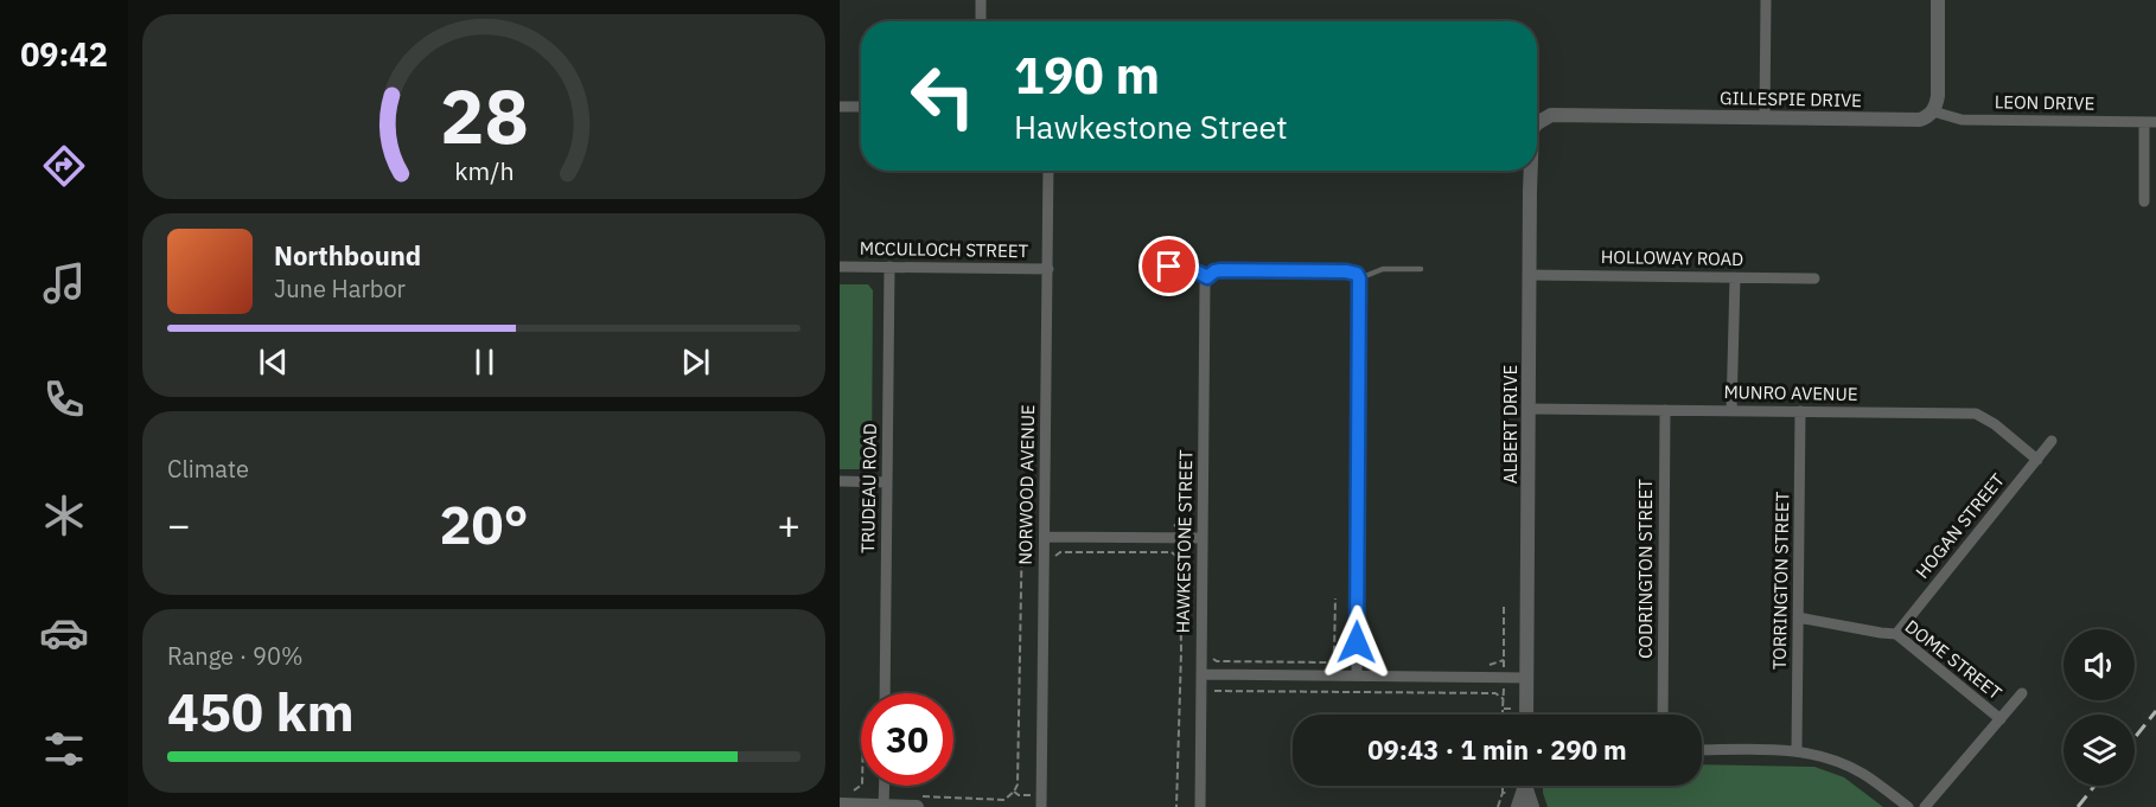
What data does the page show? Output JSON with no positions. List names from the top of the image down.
{
  "streets": {
    "street": [
      "GILLESPIE DRIVE",
      "LEON DRIVE",
      "MCCULLOCH STREET",
      "HOLLOWAY ROAD",
      "MUNRO AVENUE",
      "ALBERT DRIVE",
      "NORWOOD AVENUE",
      "TRUDEAU ROAD",
      "HOGAN STREET",
      "HAWKESTONE STREET",
      "CODRINGTON STREET",
      "TORRINGTON STREET",
      "DOME STREET"
    ]
  },
  "crossings": [
    ["GILLESPIE DRIVE", "LEON DRIVE"],
    ["MCCULLOCH STREET", "NORWOOD AVENUE"],
    ["MCCULLOCH STREET", "TRUDEAU ROAD"],
    ["HOLLOWAY ROAD", "ALBERT DRIVE"],
    ["MUNRO AVENUE", "ALBERT DRIVE"],
    ["MUNRO AVENUE", "HOGAN STREET"],
    ["MUNRO AVENUE", "CODRINGTON STREET"],
    ["MUNRO AVENUE", "TORRINGTON STREET"],
    ["HOGAN STREET", "DOME STREET"],
    ["TORRINGTON STREET", "DOME STREET"]
  ],
  "page": {
    "tabs": "09:42",
    "turn": ["190 m", "Hawkestone Street"],
    "song": ["Northbound", "June Harbor"],
    "tile": [
      "Climate",
      ["Range · 90%", "450 km"]
    ],
    "heat": ["−", "20°", "+"],
    "limit": "30",
    "trip": "09:43 · 1 min · 290 m",
    "gauge": ["28", "km/h"]
  }
}
